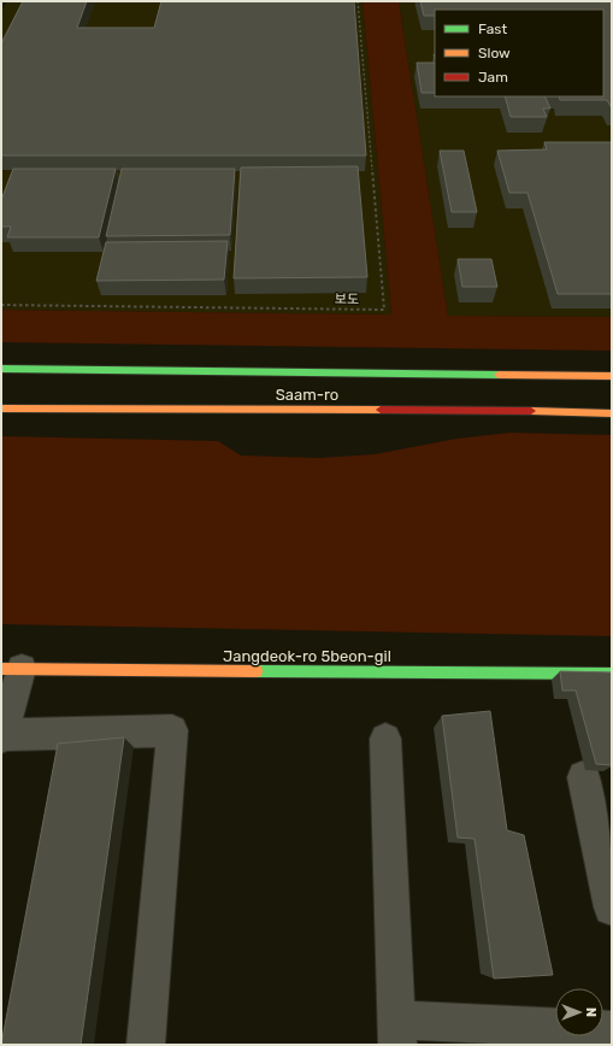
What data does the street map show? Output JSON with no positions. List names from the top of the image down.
{
  "streets": {
    "main road": ["Saam-ro", "Jangdeok-ro 5beon-gil"],
    "path": ["보도"]
  },
  "legend": ["Fast", "Slow", "Jam"],
  "north": "right"
}
